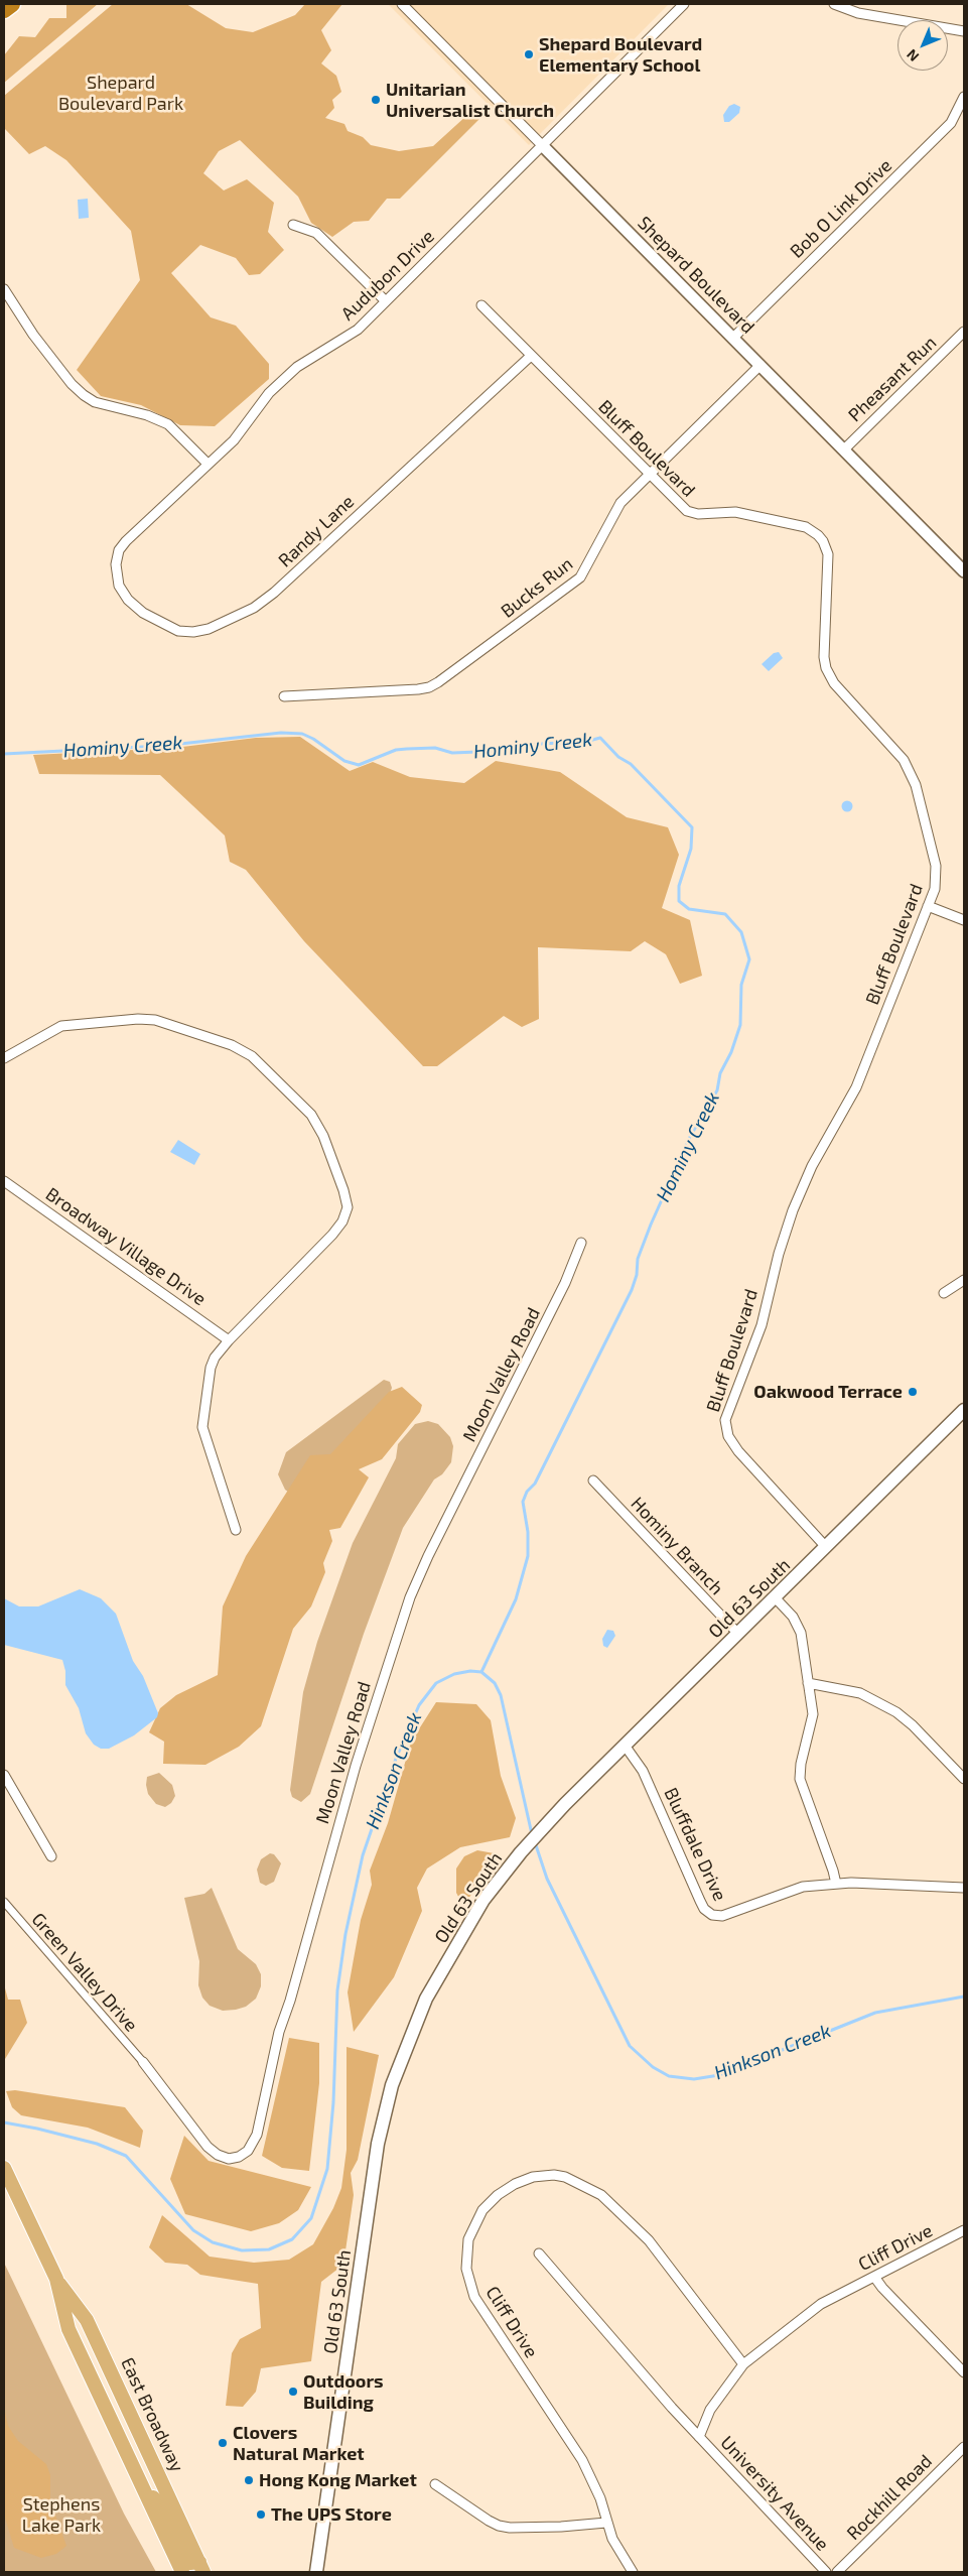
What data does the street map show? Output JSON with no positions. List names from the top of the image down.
{
  "streets": {
    "main road": ["Old 63 South", "East Broadway"],
    "street": [
      "Bob O Link Drive",
      "Audubon Drive",
      "Shepard Boulevard",
      "Pheasant Run",
      "Bluff Boulevard",
      "Randy Lane",
      "Bucks Run",
      "Broadway Village Drive",
      "Moon Valley Road",
      "Hominy Branch",
      "Bluffdale Drive",
      "Green Valley Drive",
      "Cliff Drive",
      "University Avenue",
      "Rockhill Road"
    ]
  },
  "crossings": [
    ["Bob O Link Drive", "Shepard Boulevard"],
    ["Audubon Drive", "Shepard Boulevard"],
    ["Audubon Drive", "Randy Lane"],
    ["Shepard Boulevard", "Pheasant Run"],
    ["Shepard Boulevard", "Bucks Run"],
    ["Bluff Boulevard", "Randy Lane"],
    ["Bluff Boulevard", "Bucks Run"],
    ["Bluff Boulevard", "Old 63 South"],
    ["Moon Valley Road", "Green Valley Drive"],
    ["Hominy Branch", "Old 63 South"],
    ["Old 63 South", "Bluffdale Drive"],
    ["Cliff Drive", "University Avenue"]
  ],
  "water": ["Hominy Creek", "Hinkson Creek"],
  "parks": ["Shepard Boulevard Park", "Stephens Lake Park"],
  "places": [
    "Shepard Boulevard Elementary School",
    "Unitarian Universalist Church",
    "Oakwood Terrace",
    "Outdoors Building",
    "Clovers Natural Market",
    "Hong Kong Market",
    "The UPS Store"
  ],
  "north": "bottom left"
}
